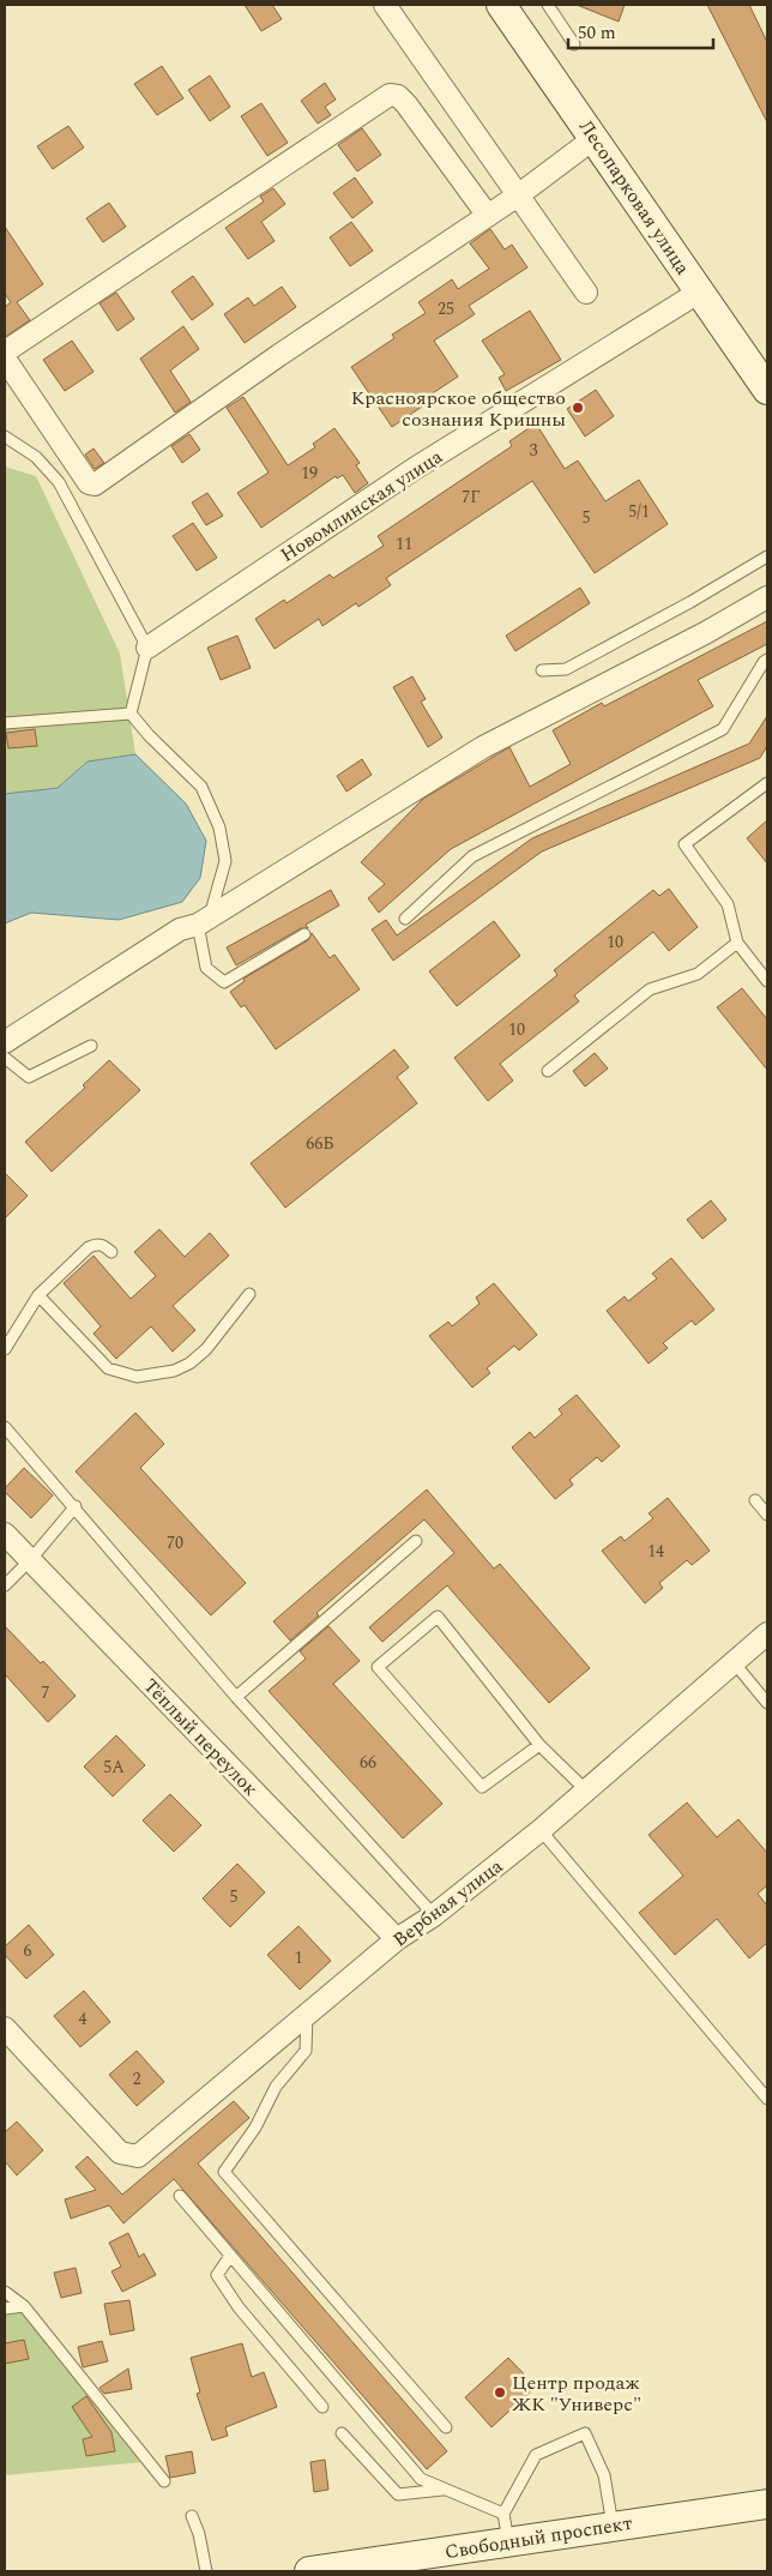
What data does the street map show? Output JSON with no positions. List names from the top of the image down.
{
  "streets": {
    "main road": ["Лесопарковая улица", "Свободный проспект"],
    "street": ["Новомлинская улица", "Тёплый переулок", "Вербная улица"]
  },
  "crossings": [
    ["Лесопарковая улица", "Новомлинская улица"],
    ["Тёплый переулок", "Вербная улица"]
  ],
  "places": ["Красноярское общество сознания Кришны", "Центр продаж ЖК \"Универс\""],
  "house_numbers": [
    "25",
    "3",
    "19",
    "7Г",
    "5/1",
    "5",
    "11",
    "10",
    "10",
    "66Б",
    "70",
    "14",
    "7",
    "66",
    "5А",
    "5",
    "6",
    "1",
    "4",
    "2"
  ],
  "scale_bar": "50 m"
}
